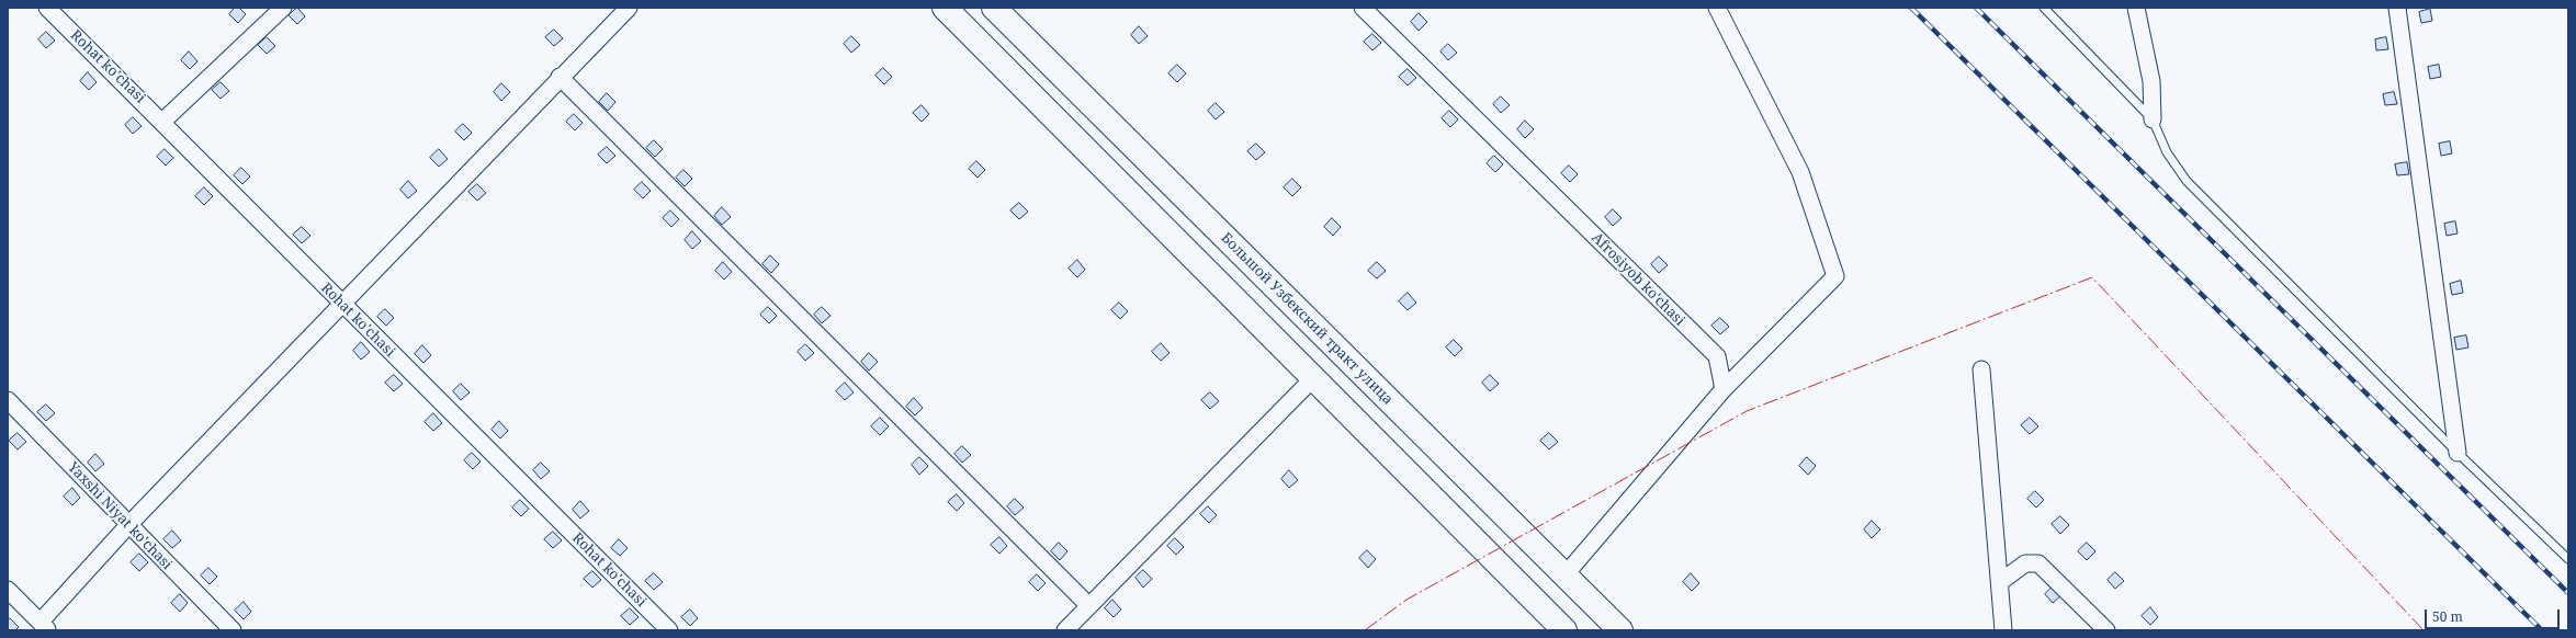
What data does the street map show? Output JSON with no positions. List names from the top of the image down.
{
  "streets": {
    "main road": ["Большой Узбекский тракт улица"],
    "street": ["Rohat ko'chasi", "Afrosiyob ko'chasi", "Yaxshi Niyat ko'chasi"]
  },
  "scale_bar": "50 m"
}
